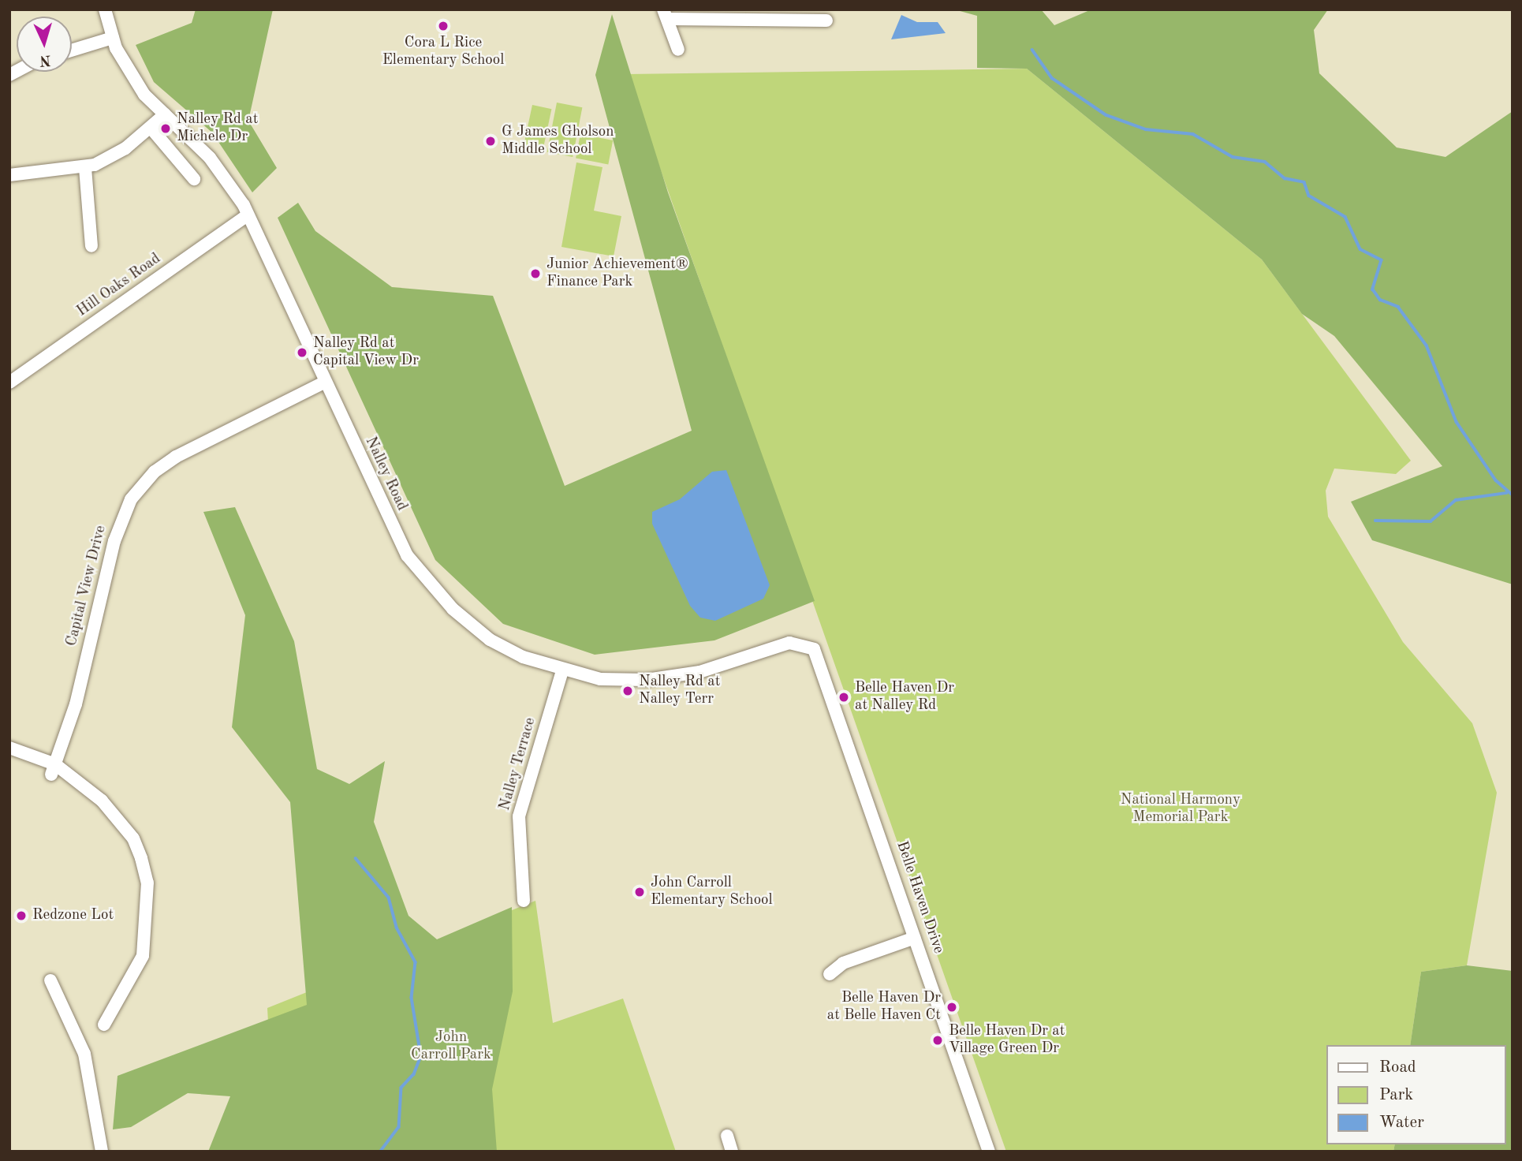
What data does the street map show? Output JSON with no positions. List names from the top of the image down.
{
  "streets": {
    "street": [
      "Hill Oaks Road",
      "Nalley Road",
      "Capital View Drive",
      "Nalley Terrace",
      "Belle Haven Drive"
    ]
  },
  "crossings": [
    ["Hill Oaks Road", "Nalley Road"],
    ["Nalley Road", "Capital View Drive"],
    ["Nalley Road", "Nalley Terrace"],
    ["Nalley Road", "Belle Haven Drive"]
  ],
  "parks": ["National Harmony Memorial Park", "John Carroll Park"],
  "places": [
    "Cora L Rice Elementary School",
    "Nalley Rd at Michele Dr",
    "G James Gholson Middle School",
    "Junior Achievement® Finance Park",
    "Nalley Rd at Capital View Dr",
    "Nalley Rd at Nalley Terr",
    "Belle Haven Dr at Nalley Rd",
    "John Carroll Elementary School",
    "Redzone Lot",
    "Belle Haven Dr at Belle Haven Ct",
    "Belle Haven Dr at Village Green Dr"
  ],
  "legend": ["Road", "Park", "Water"],
  "north": "bottom"
}
